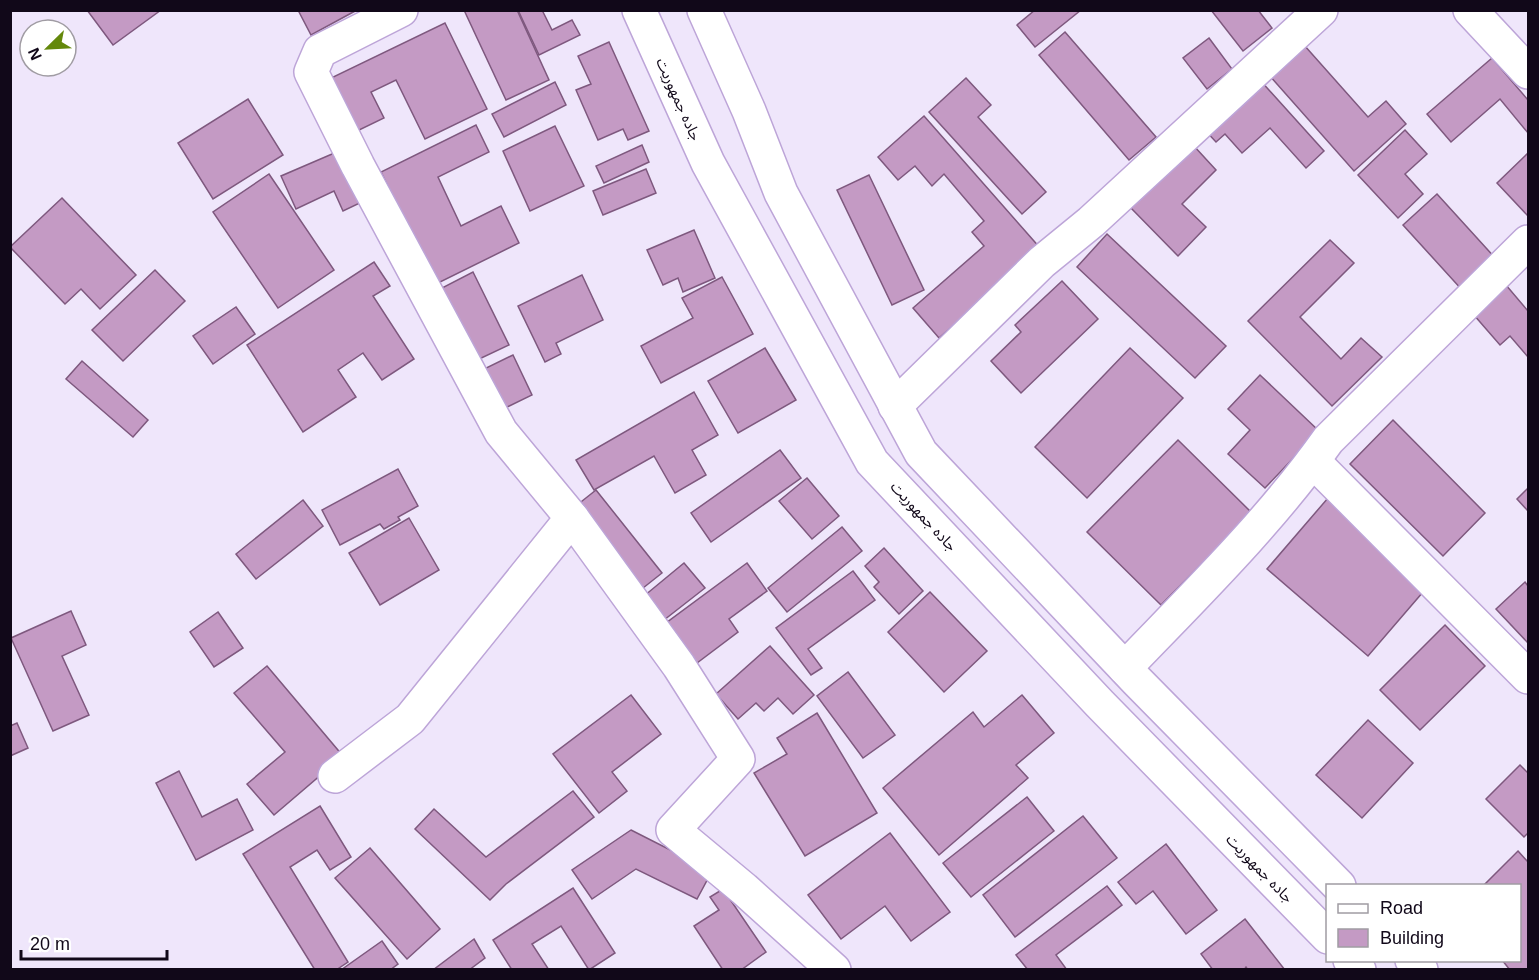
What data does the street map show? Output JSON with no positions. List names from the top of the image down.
{
  "streets": {
    "street": ["جاده جمهوریت"]
  },
  "legend": ["Road", "Building"],
  "scale_bar": "20 m",
  "north": "bottom left"
}
